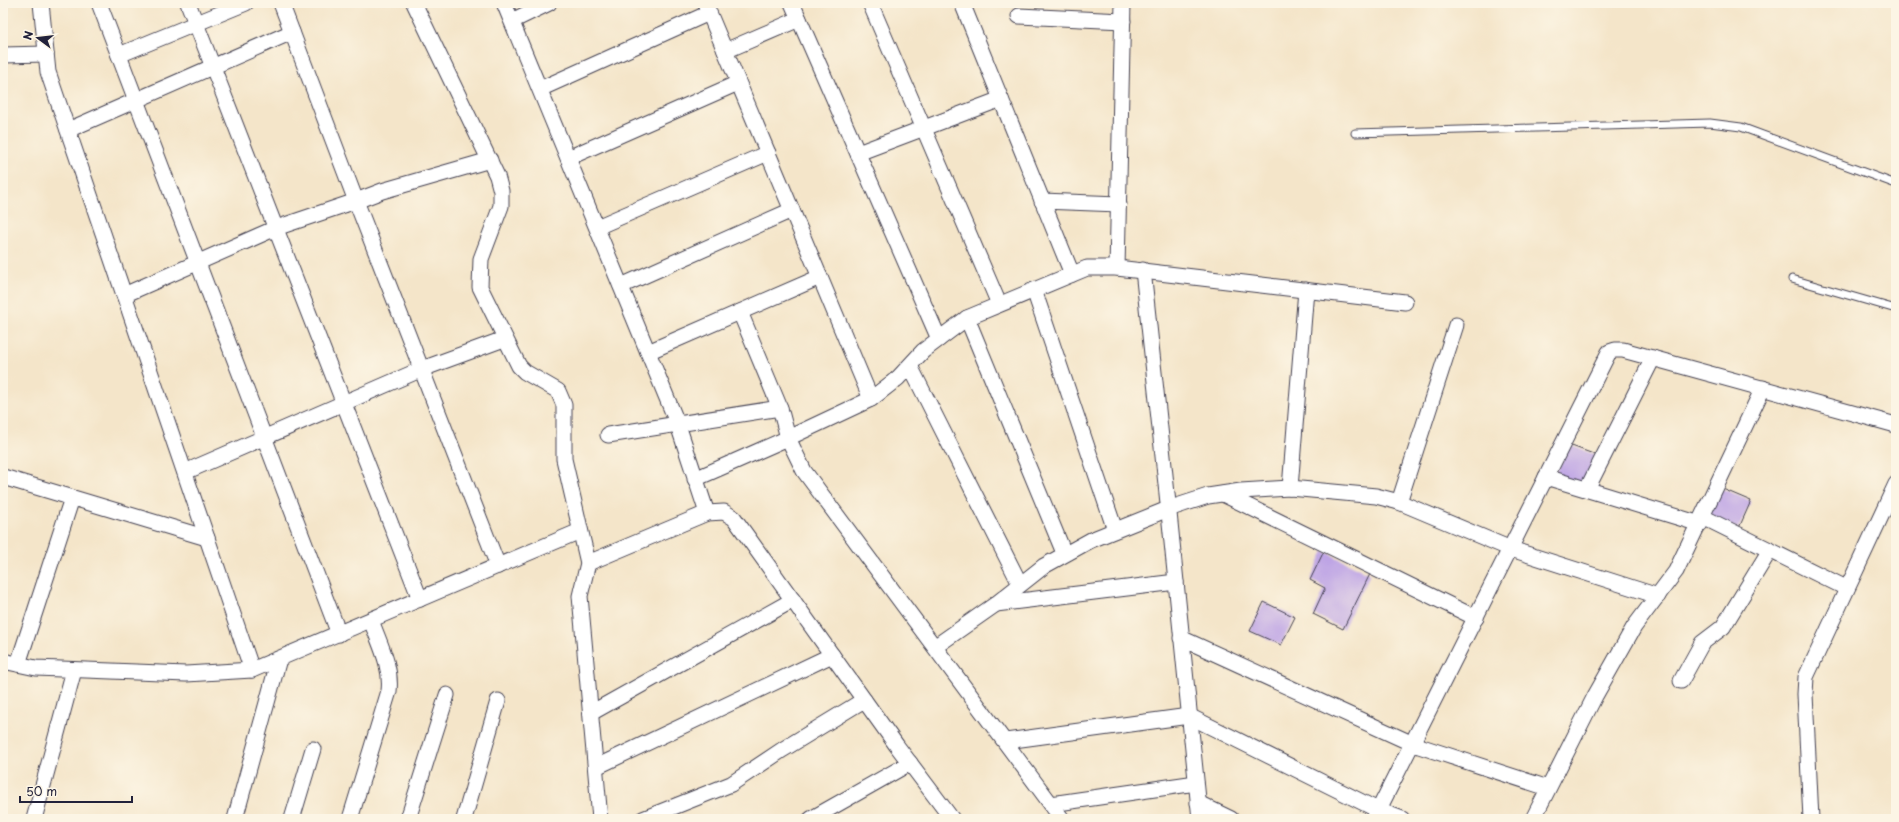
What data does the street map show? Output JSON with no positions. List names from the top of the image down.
{
  "scale_bar": "50 m",
  "north": "left"
}
